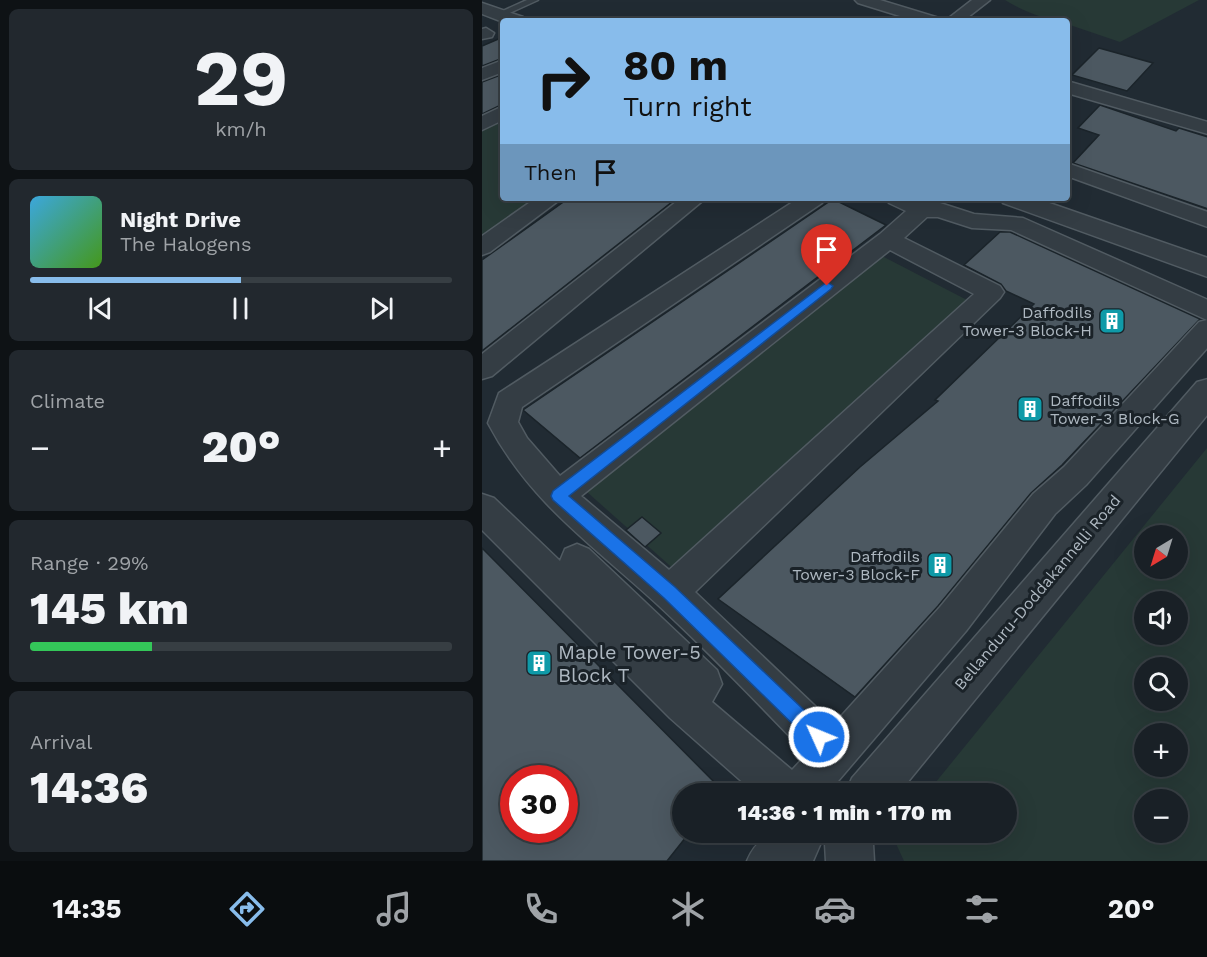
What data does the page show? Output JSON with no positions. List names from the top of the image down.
{
  "streets": {
    "street": ["Bellanduru-Doddakannelli Road"]
  },
  "places": {
    "building": [
      "Daffodils Tower-3 Block-H",
      "Daffodils Tower-3 Block-G",
      "Daffodils Tower-3 Block-F",
      "Maple Tower-5 Block T"
    ]
  },
  "north": "bottom left",
  "page": {
    "tile": [
      ["29", "km/h"],
      "Climate",
      ["Range · 29%", "145 km"],
      ["Arrival", "14:36"]
    ],
    "turn": ["80 m", "Turn right"],
    "then": "Then",
    "song": ["Night Drive", "The Halogens"],
    "heat": ["−", "20°", "+"],
    "map_buttons": ["+", "−"],
    "limit": "30",
    "trip": "14:36 · 1 min · 170 m",
    "tabs": ["14:35", "20°"]
  }
}
